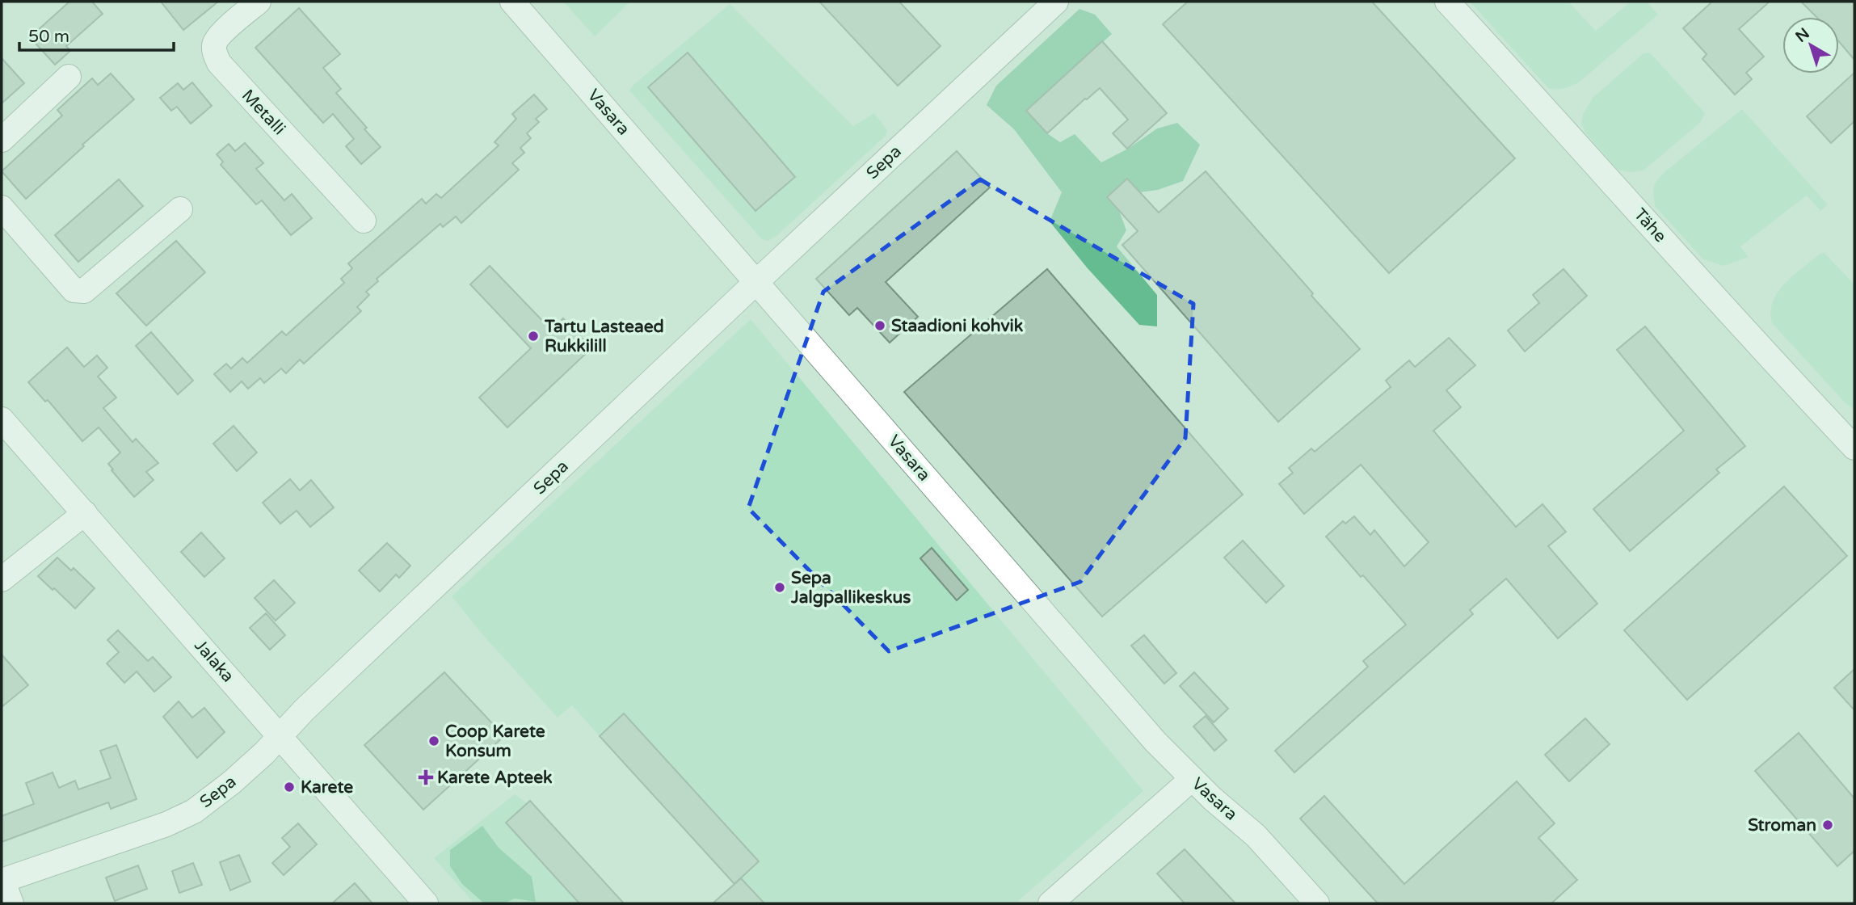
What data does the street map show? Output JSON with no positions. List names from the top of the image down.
{
  "streets": {
    "street": [
      "Metalli",
      "Vasara",
      "Sepa",
      "Tähe",
      "Jalaka"
    ]
  },
  "crossings": [
    ["Vasara", "Sepa"],
    ["Sepa", "Jalaka"]
  ],
  "places": {
    "other": [
      "Staadioni kohvik",
      "Tartu Lasteaed Rukkilill",
      "Sepa Jalgpallikeskus",
      "Coop Karete Konsum",
      "Karete",
      "Stroman"
    ],
    "health": ["Karete Apteek"]
  },
  "scale_bar": "50 m",
  "north": "top left"
}
